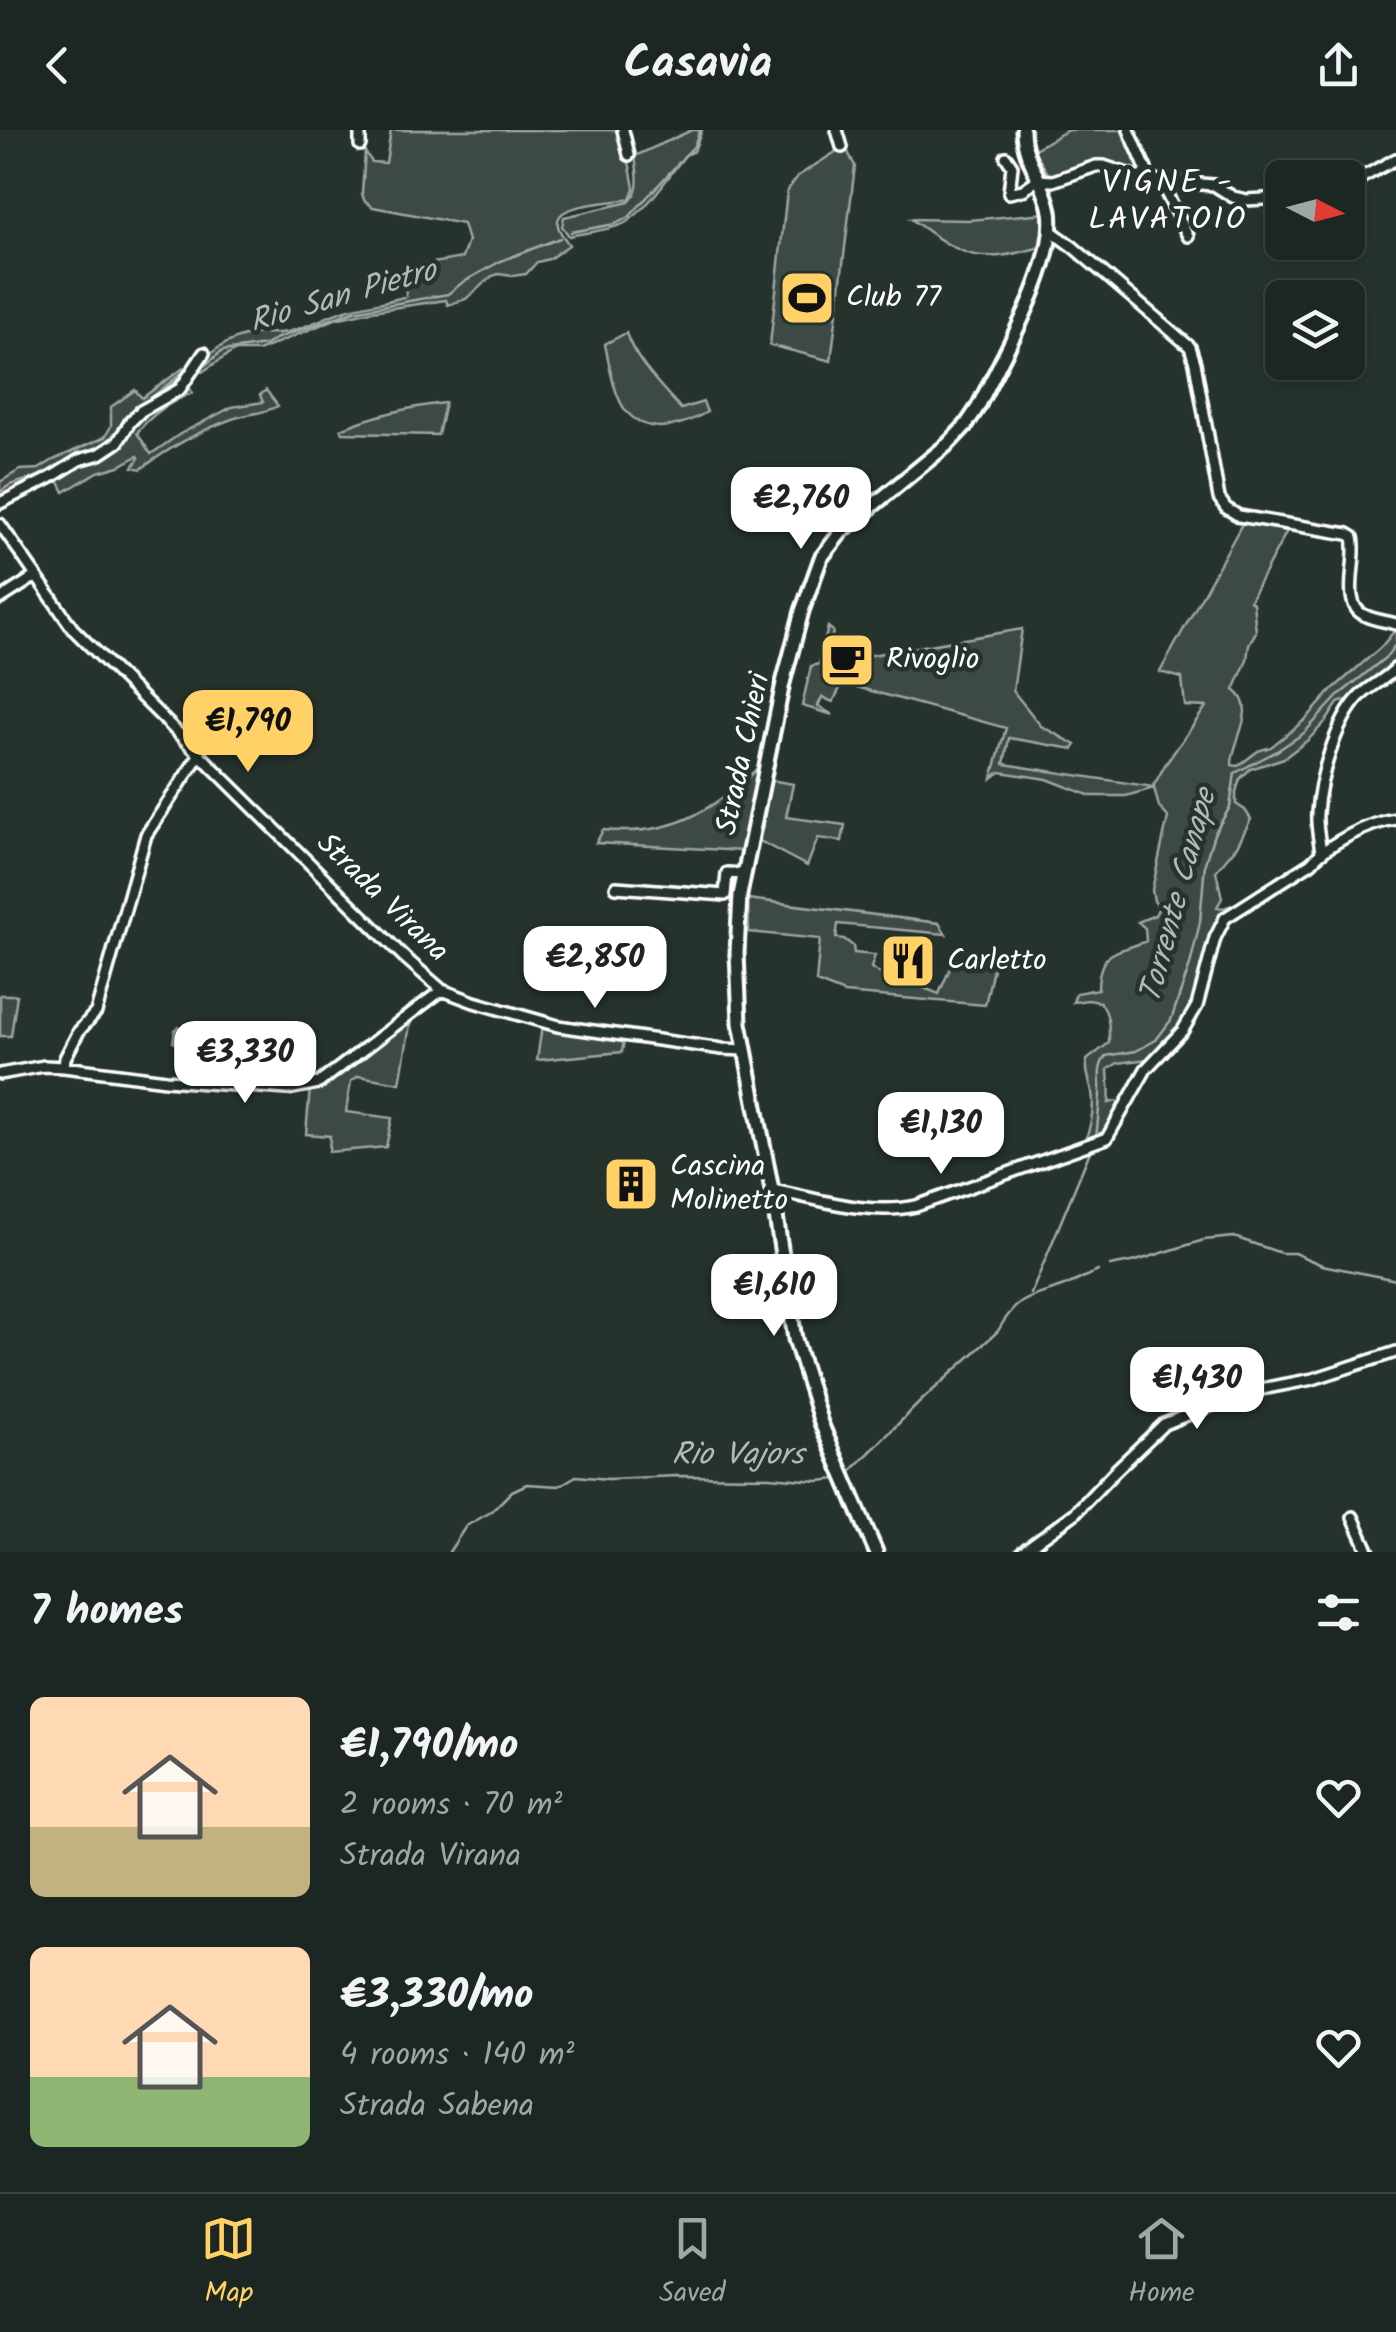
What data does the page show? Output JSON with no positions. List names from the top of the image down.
{
  "streets": {
    "main road": ["Strada Chieri"],
    "street": ["Strada Virana"]
  },
  "crossings": [
    ["Strada Chieri", "Strada Virana"]
  ],
  "districts": ["VIGNE - LAVATOIO"],
  "water": ["Rio San Pietro", "Torrente Canape", "Rio Vajors"],
  "places": {
    "sports": ["Club 77"],
    "cafe": ["Rivoglio"],
    "restaurant": ["Carletto"],
    "building": ["Cascina Molinetto"]
  },
  "north": "right",
  "page": {
    "header": "Casavia",
    "price": [
      "€2,760",
      "€1,790",
      "€2,850",
      "€3,330",
      "€1,130",
      "€1,610",
      "€1,430"
    ],
    "heading": "7 homes",
    "list": [
      {
        "name": "€1,790/mo",
        "note": "2 rooms · 70 m² · Strada Virana"
      },
      {
        "name": "€3,330/mo",
        "note": "4 rooms · 140 m² · Strada Sabena"
      }
    ],
    "tabs": ["Map", "Saved", "Home"]
  }
}
